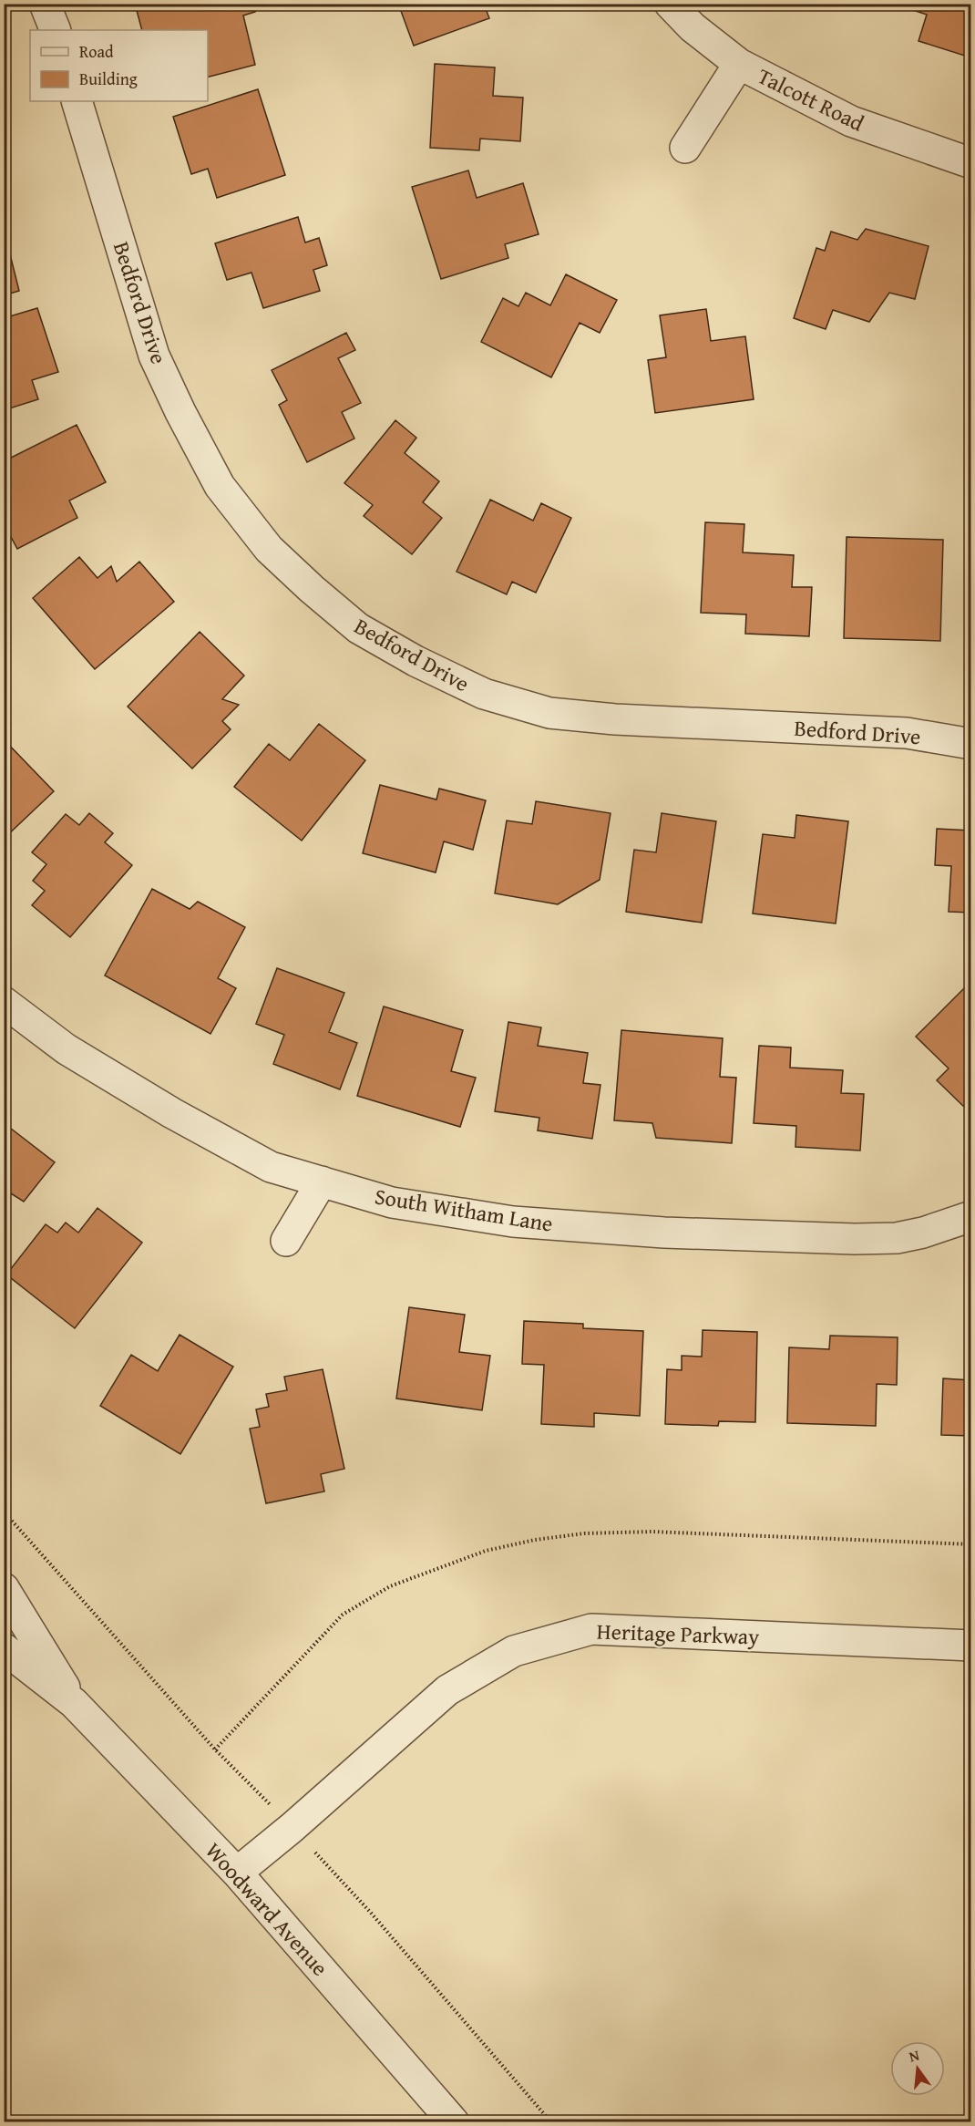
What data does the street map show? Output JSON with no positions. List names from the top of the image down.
{
  "streets": {
    "street": [
      "Talcott Road",
      "Bedford Drive",
      "South Witham Lane",
      "Heritage Parkway",
      "Woodward Avenue"
    ]
  },
  "crossings": [
    ["Heritage Parkway", "Woodward Avenue"]
  ],
  "legend": ["Road", "Building"],
  "north": "top"
}
